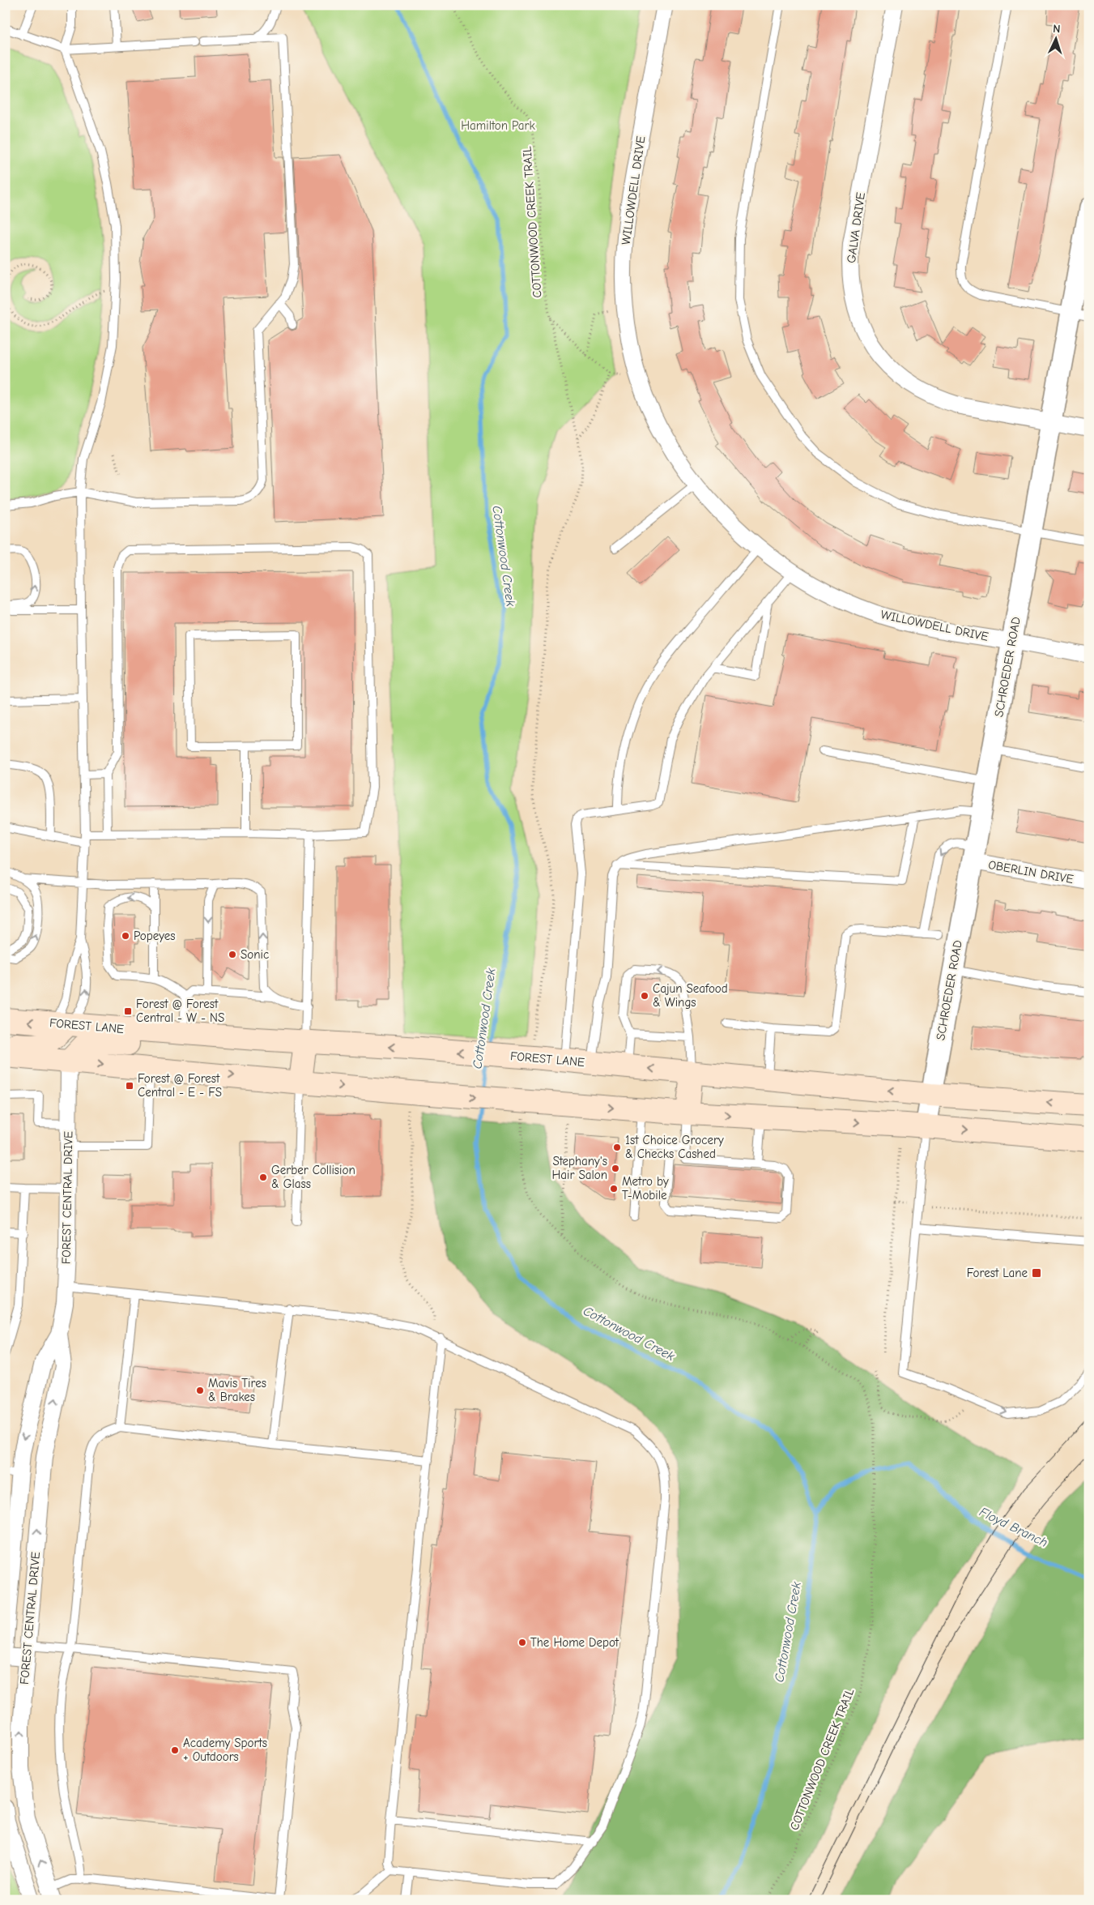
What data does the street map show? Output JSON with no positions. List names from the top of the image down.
{
  "streets": {
    "main road": ["FOREST LANE"],
    "street": [
      "WILLOWDELL DRIVE",
      "GALVA DRIVE",
      "SCHROEDER ROAD",
      "OBERLIN DRIVE",
      "FOREST CENTRAL DRIVE"
    ],
    "path": ["COTTONWOOD CREEK TRAIL"]
  },
  "crossings": [
    ["WILLOWDELL DRIVE", "SCHROEDER ROAD"],
    ["GALVA DRIVE", "SCHROEDER ROAD"],
    ["SCHROEDER ROAD", "OBERLIN DRIVE"],
    ["SCHROEDER ROAD", "FOREST LANE"]
  ],
  "water": ["Cottonwood Creek", "Floyd Branch"],
  "parks": ["Hamilton Park"],
  "places": {
    "other": [
      "Popeyes",
      "Sonic",
      "Cajun Seafood & Wings",
      "1st Choice Grocery & Checks Cashed",
      "Stephany's Hair Salon",
      "Gerber Collision & Glass",
      "Metro by T-Mobile",
      "Mavis Tires & Brakes",
      "The Home Depot",
      "Academy Sports + Outdoors"
    ],
    "transit": ["Forest @ Forest Central - W - NS", "Forest @ Forest Central - E - FS", "Forest Lane"]
  },
  "north": "top"
}
